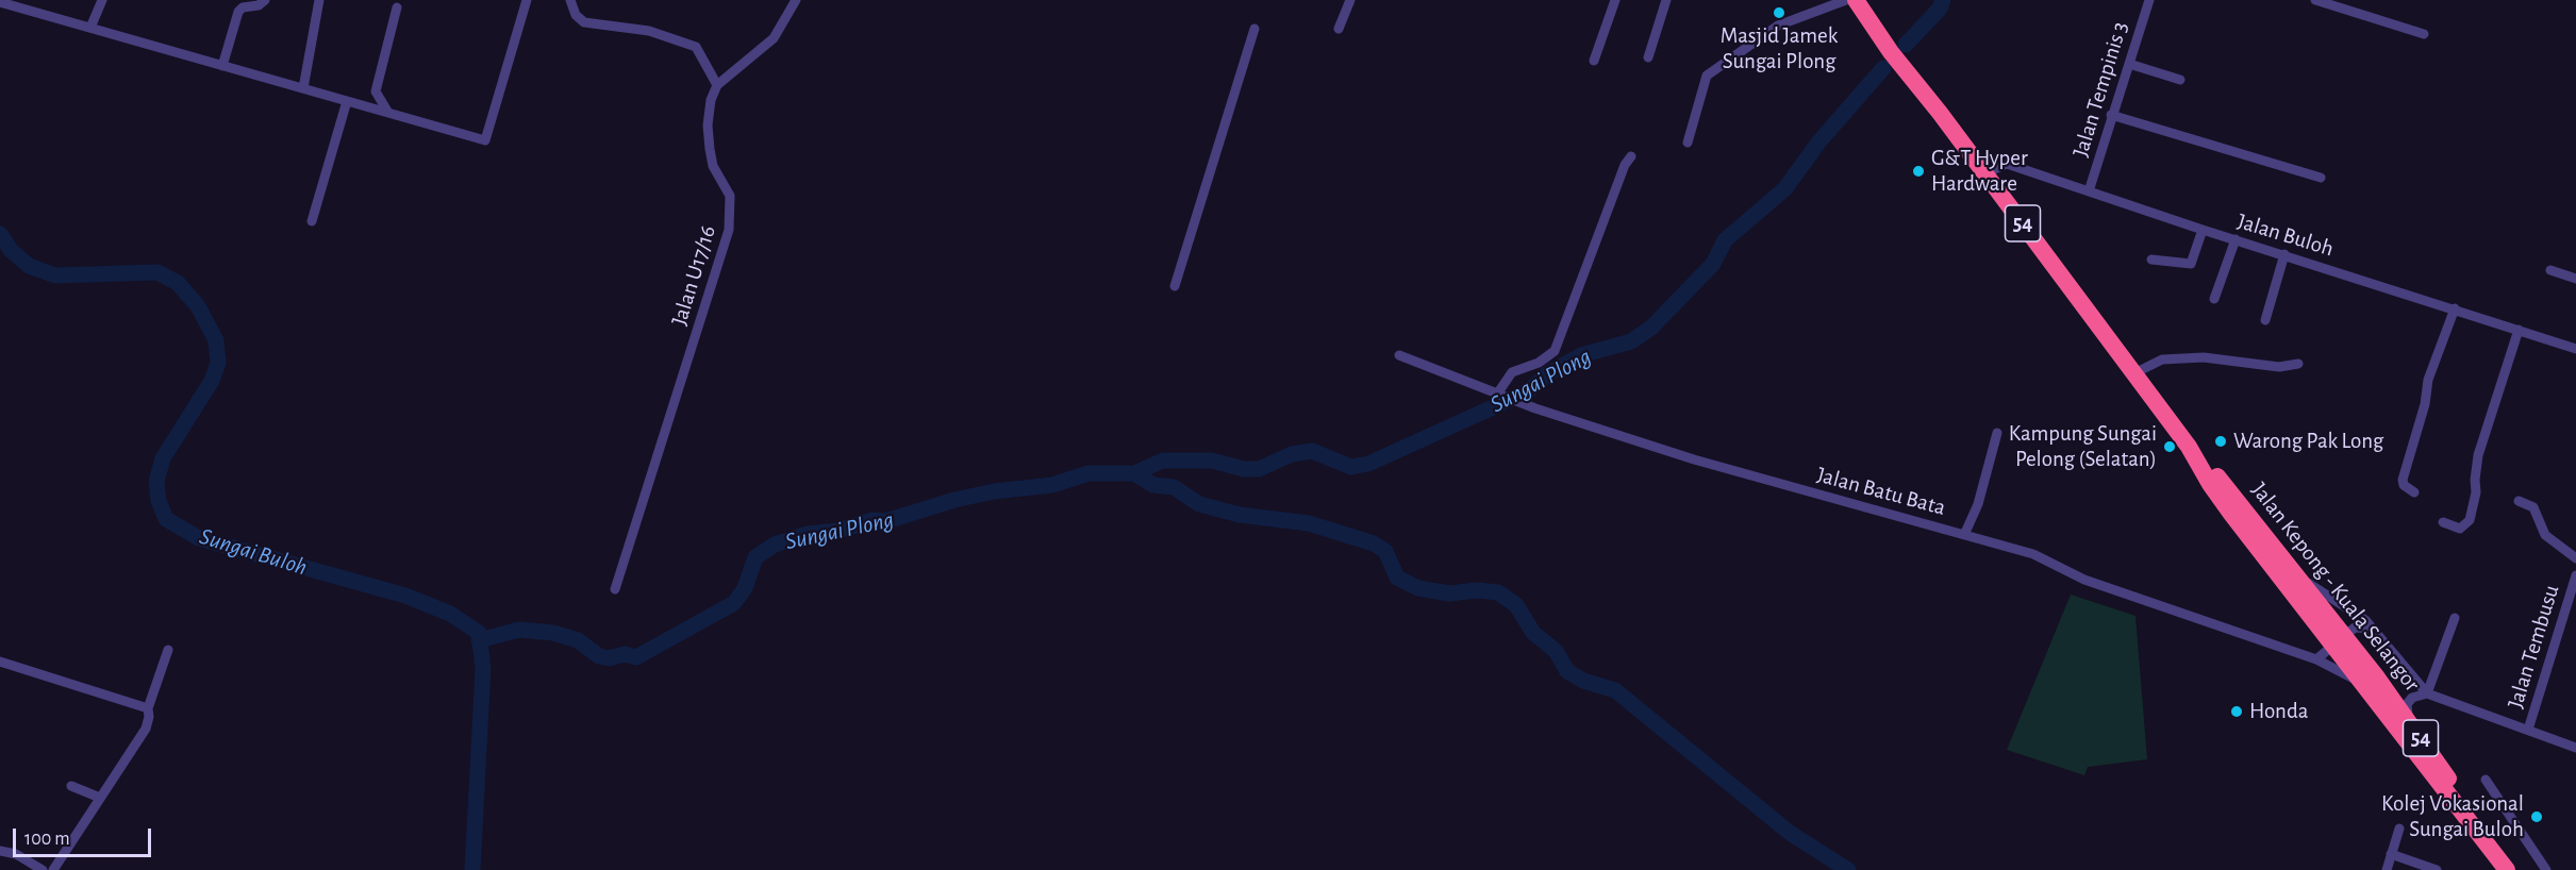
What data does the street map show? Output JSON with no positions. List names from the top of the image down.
{
  "streets": {
    "highway": ["54", "Jalan Kepong - Kuala Selangor"],
    "street": [
      "Jalan Tempinis 3",
      "Jalan Buloh",
      "Jalan U17/16",
      "Jalan Batu Bata",
      "Jalan Tembusu"
    ]
  },
  "crossings": [
    ["Jalan Tempinis 3", "Jalan Buloh"],
    ["Jalan Buloh", "Jalan Kepong - Kuala Selangor"],
    ["Jalan Batu Bata", "Jalan Kepong - Kuala Selangor"]
  ],
  "water": ["Sungai Plong", "Sungai Buloh"],
  "places": [
    "Masjid Jamek Sungai Plong",
    "G&T Hyper Hardware",
    "Warong Pak Long",
    "Kampung Sungai Pelong (Selatan)",
    "Honda",
    "Kolej Vokasional Sungai Buloh"
  ],
  "scale_bar": "100 m"
}
